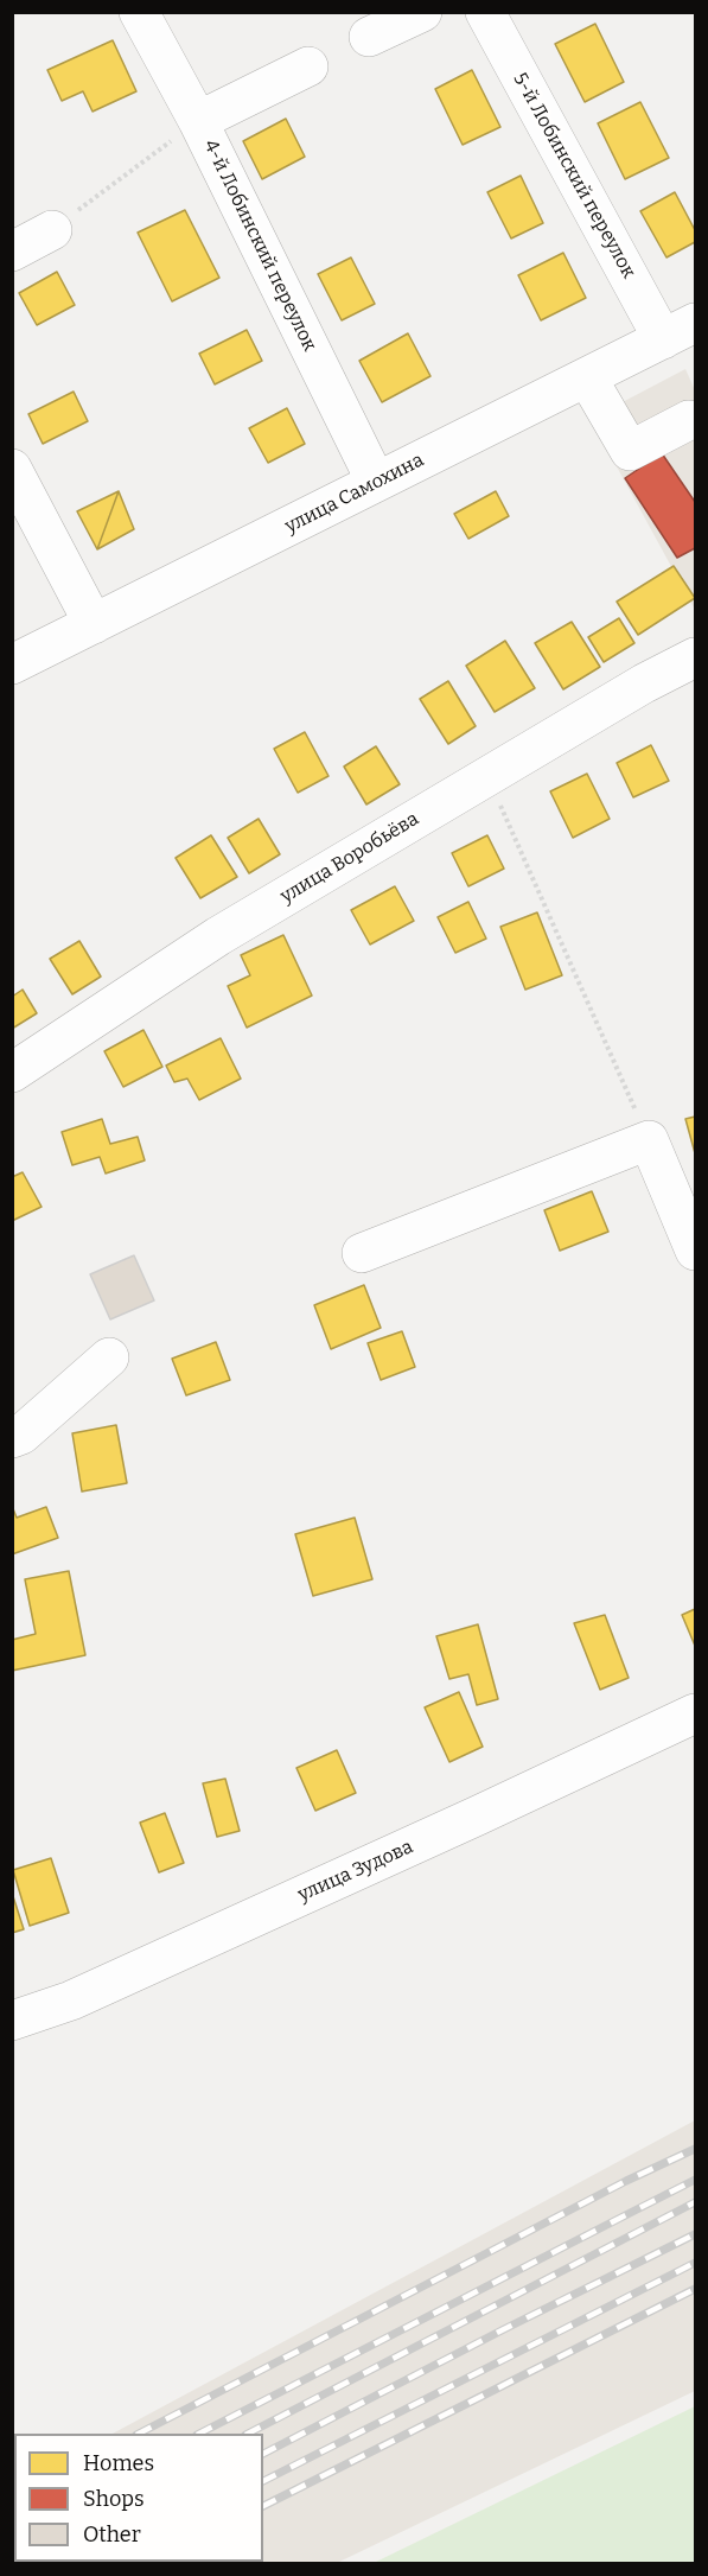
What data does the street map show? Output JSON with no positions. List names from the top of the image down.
{
  "streets": {
    "street": [
      "5-й Лобинский переулок",
      "4-й Лобинский переулок",
      "улица Самохина",
      "улица Воробьёва",
      "улица Зудова"
    ]
  },
  "crossings": [
    ["5-й Лобинский переулок", "улица Самохина"],
    ["4-й Лобинский переулок", "улица Самохина"]
  ],
  "legend": ["Homes", "Shops", "Other"]
}
